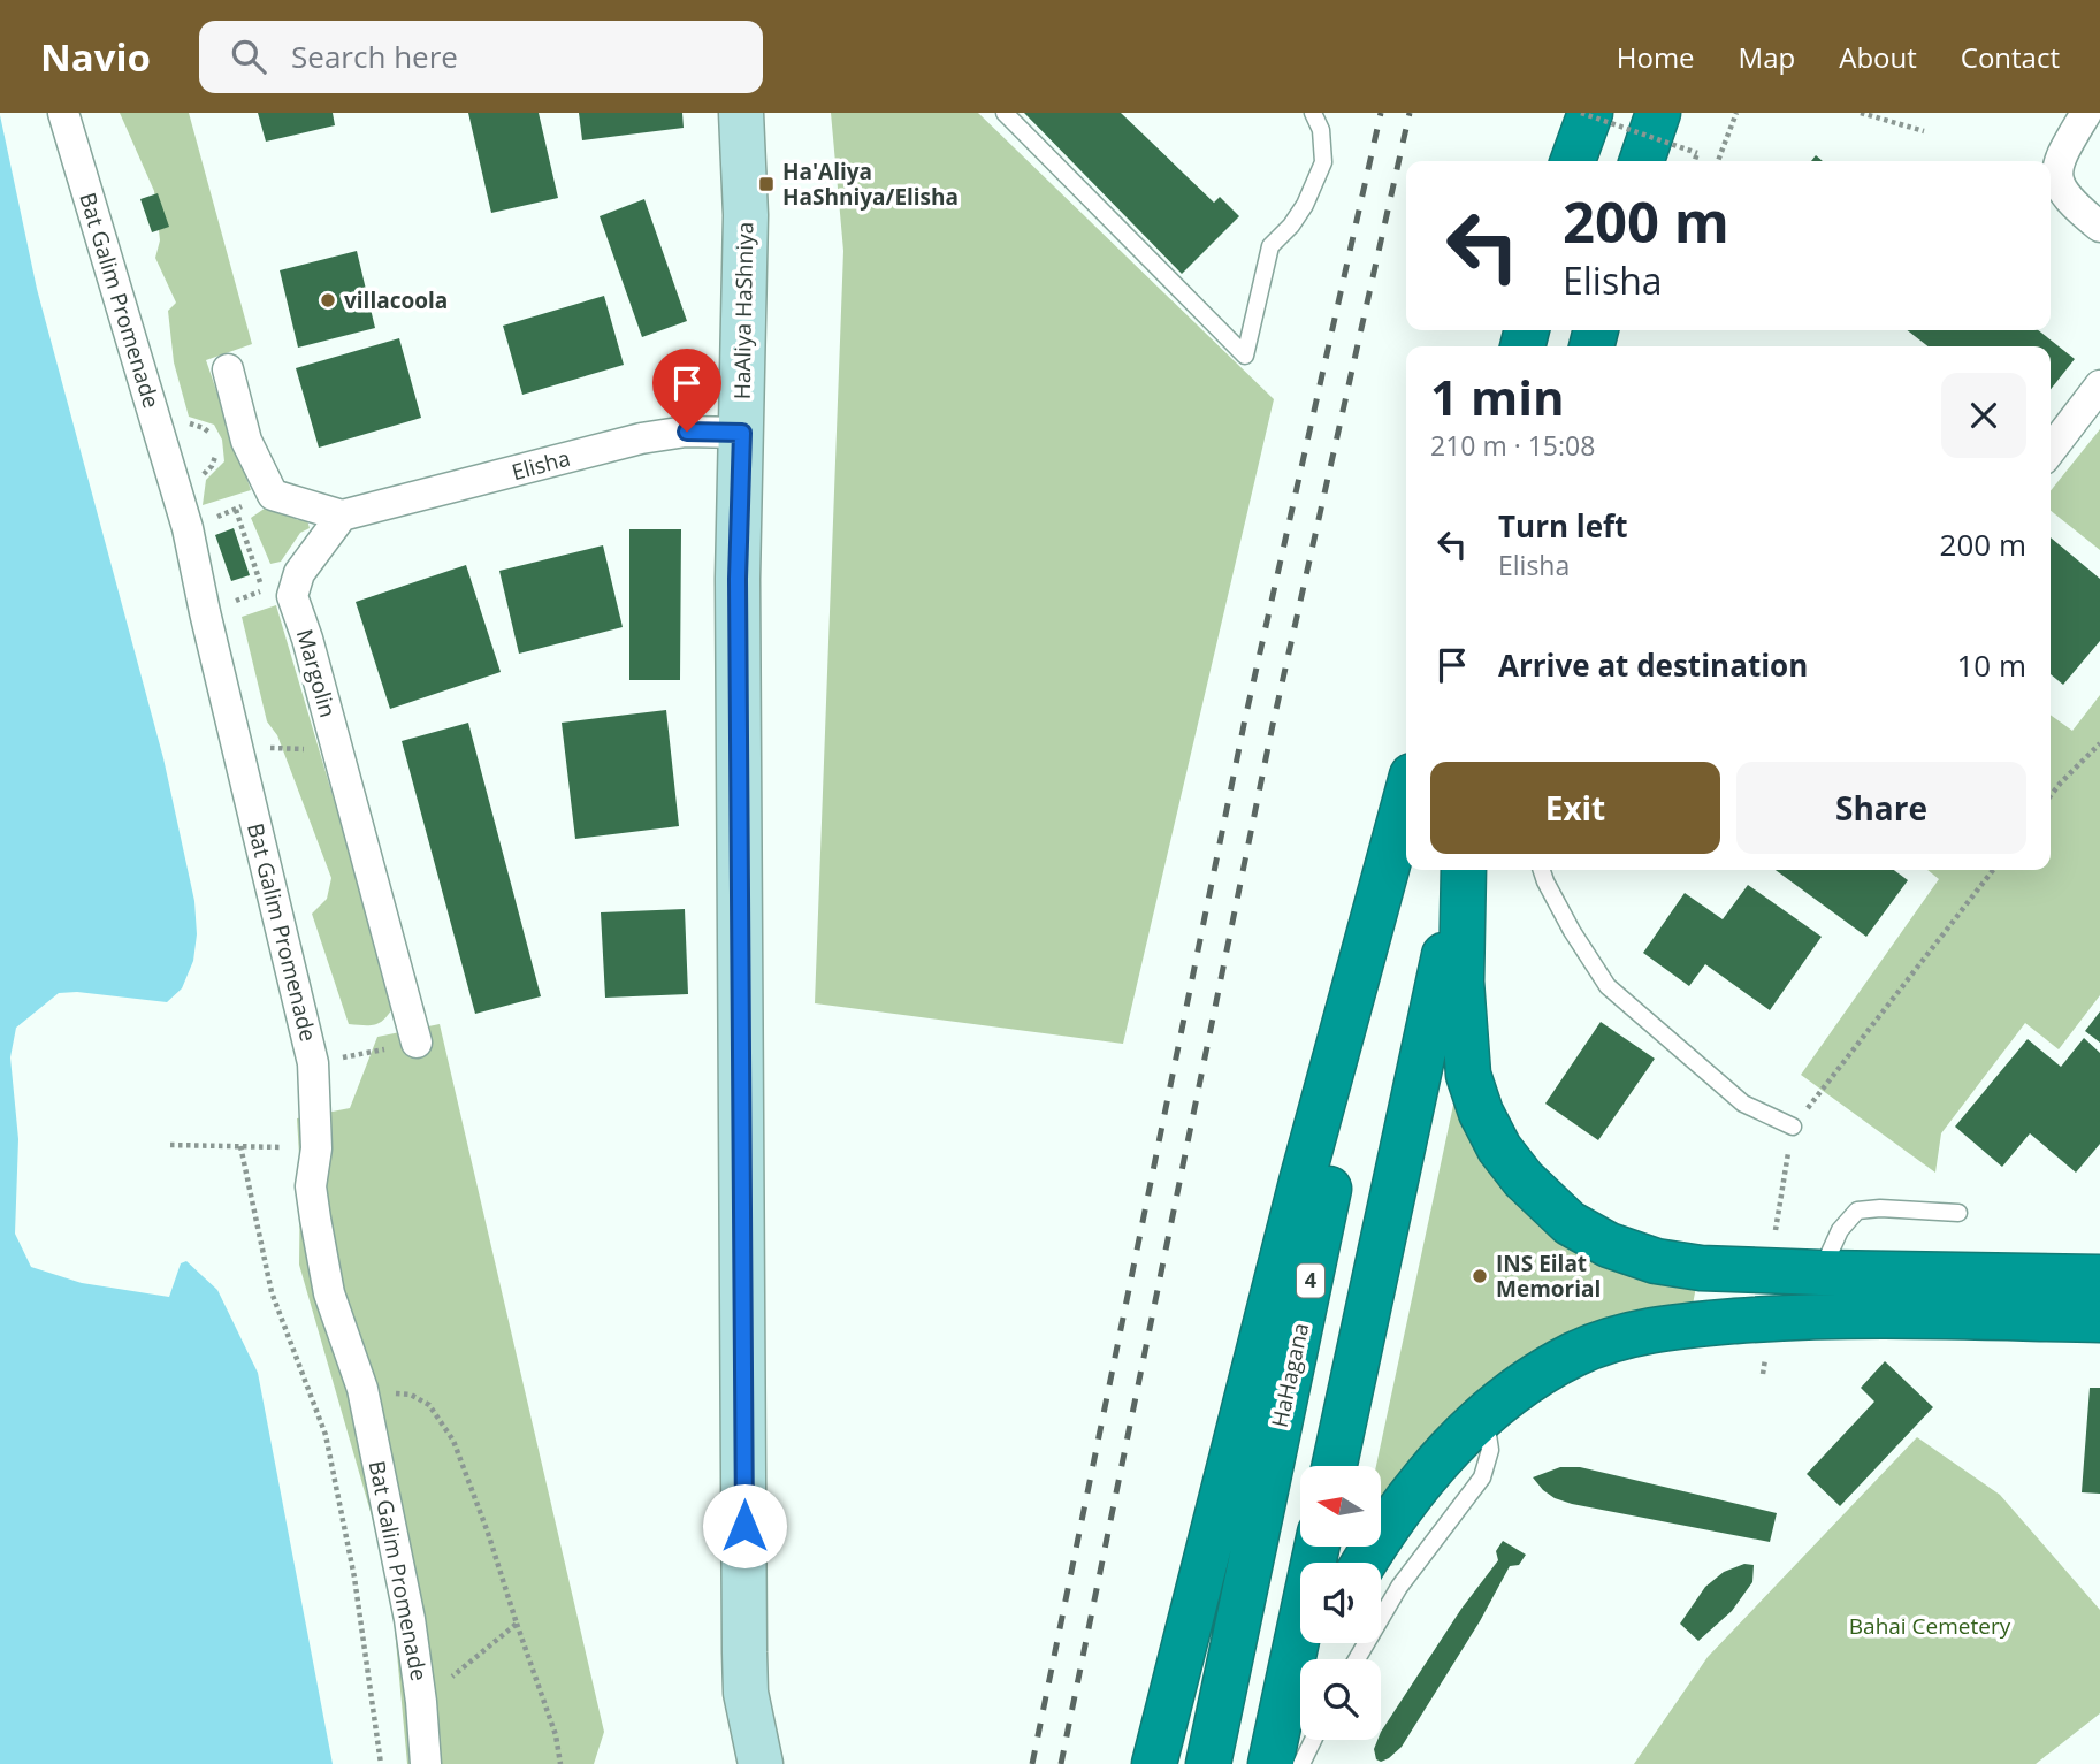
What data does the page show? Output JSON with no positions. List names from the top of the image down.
{
  "streets": {
    "highway": ["4", "HaHagana"],
    "street": [
      "Bat Galim Promenade",
      "HaAliya HaShniya",
      "Elisha",
      "Margolin"
    ]
  },
  "crossings": [
    ["HaAliya HaShniya", "Elisha"],
    ["Elisha", "Margolin"]
  ],
  "parks": ["Bahai Cemetery"],
  "places": {
    "transit": ["Ha'Aliya HaShniya/Elisha"],
    "other": ["villacoola", "INS Eilat Memorial"]
  },
  "north": "left",
  "page": {
    "header": "Navio",
    "search": "Search here",
    "nav": [
      "Home",
      "Map",
      "About",
      "Contact"
    ],
    "turn": ["200 m", "Elisha"],
    "heading": ["1 min", "210 m · 15:08"],
    "list": [
      {
        "name": "Turn left",
        "note": "Elisha",
        "value": "200 m"
      },
      {
        "name": "Arrive at destination",
        "value": "10 m"
      }
    ],
    "buttons": ["Exit", "Share"]
  }
}
